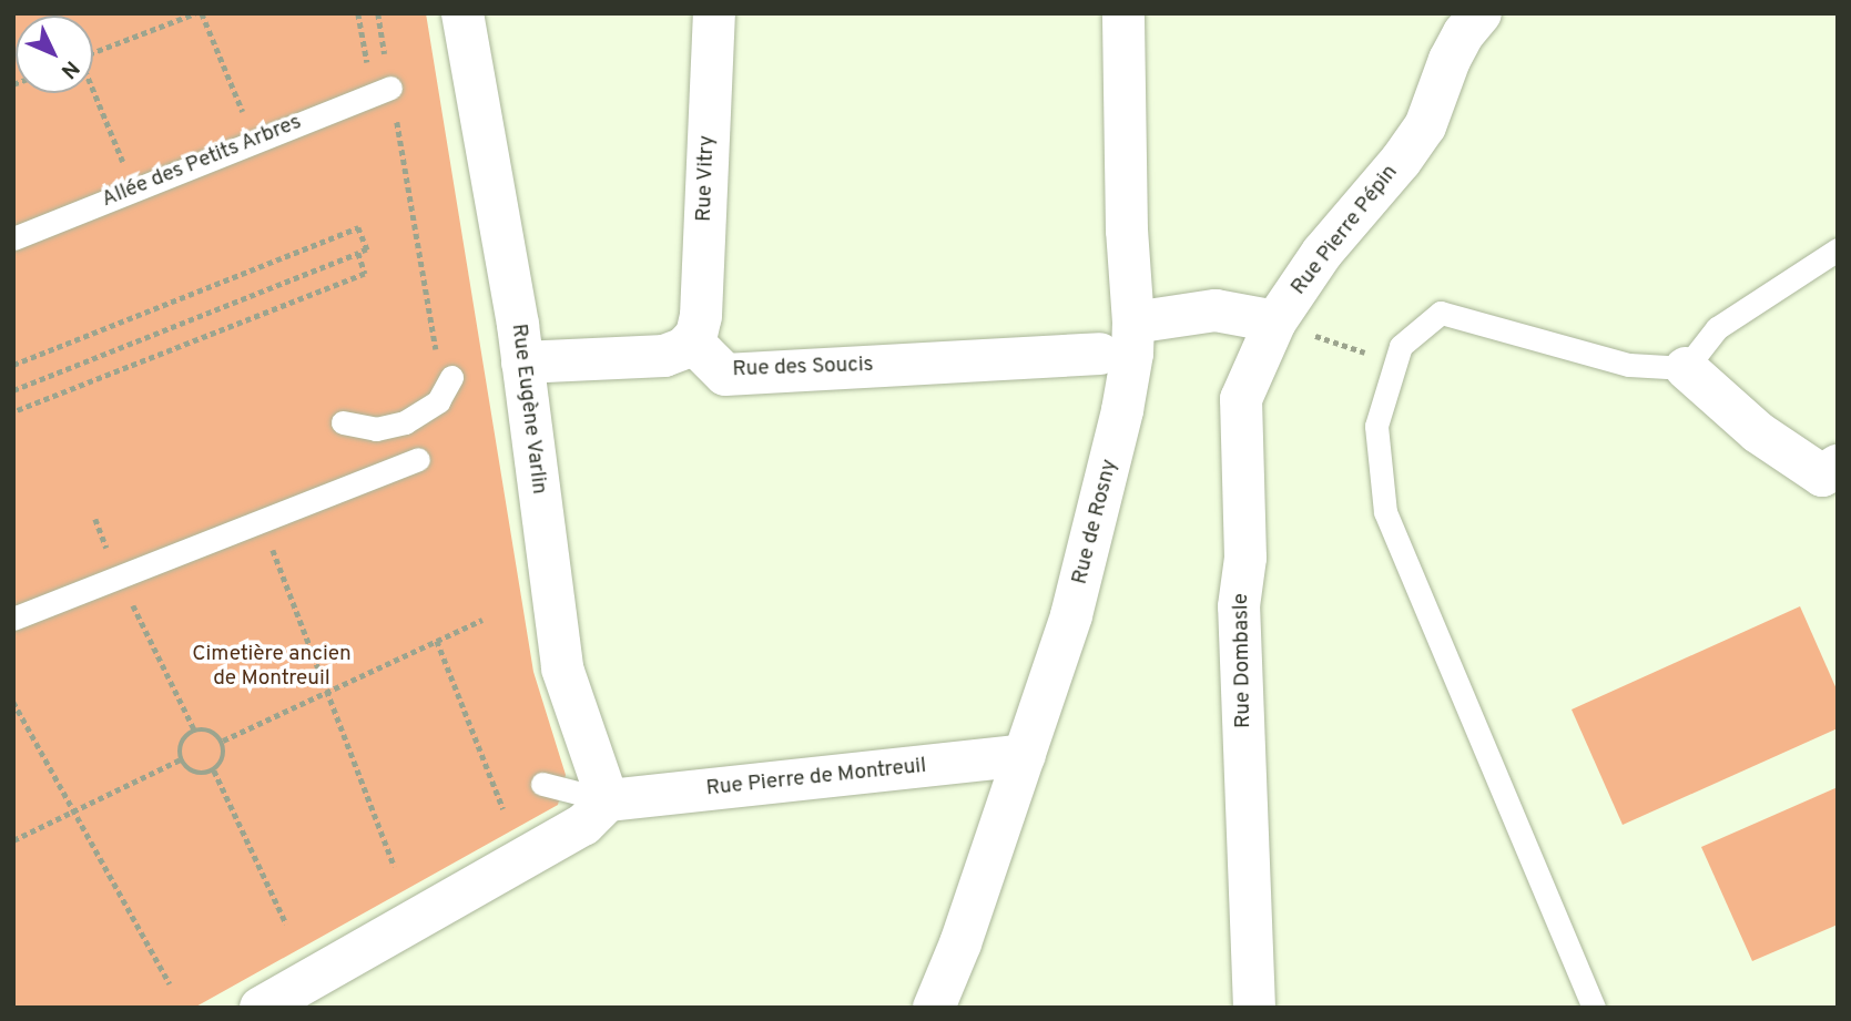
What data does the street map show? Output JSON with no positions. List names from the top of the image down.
{
  "streets": {
    "street": [
      "Rue Vitry",
      "Rue Pierre Pépin",
      "Rue des Soucis",
      "Rue Eugène Varlin",
      "Rue de Rosny",
      "Rue Dombasle",
      "Rue Pierre de Montreuil"
    ],
    "lane": ["Allée des Petits Arbres"]
  },
  "crossings": [
    ["Rue Vitry", "Rue des Soucis"],
    ["Rue Pierre Pépin", "Rue Dombasle"],
    ["Rue Eugène Varlin", "Rue Pierre de Montreuil"],
    ["Rue de Rosny", "Rue Pierre de Montreuil"]
  ],
  "parks": ["Cimetière ancien de Montreuil"],
  "north": "bottom right"
}
